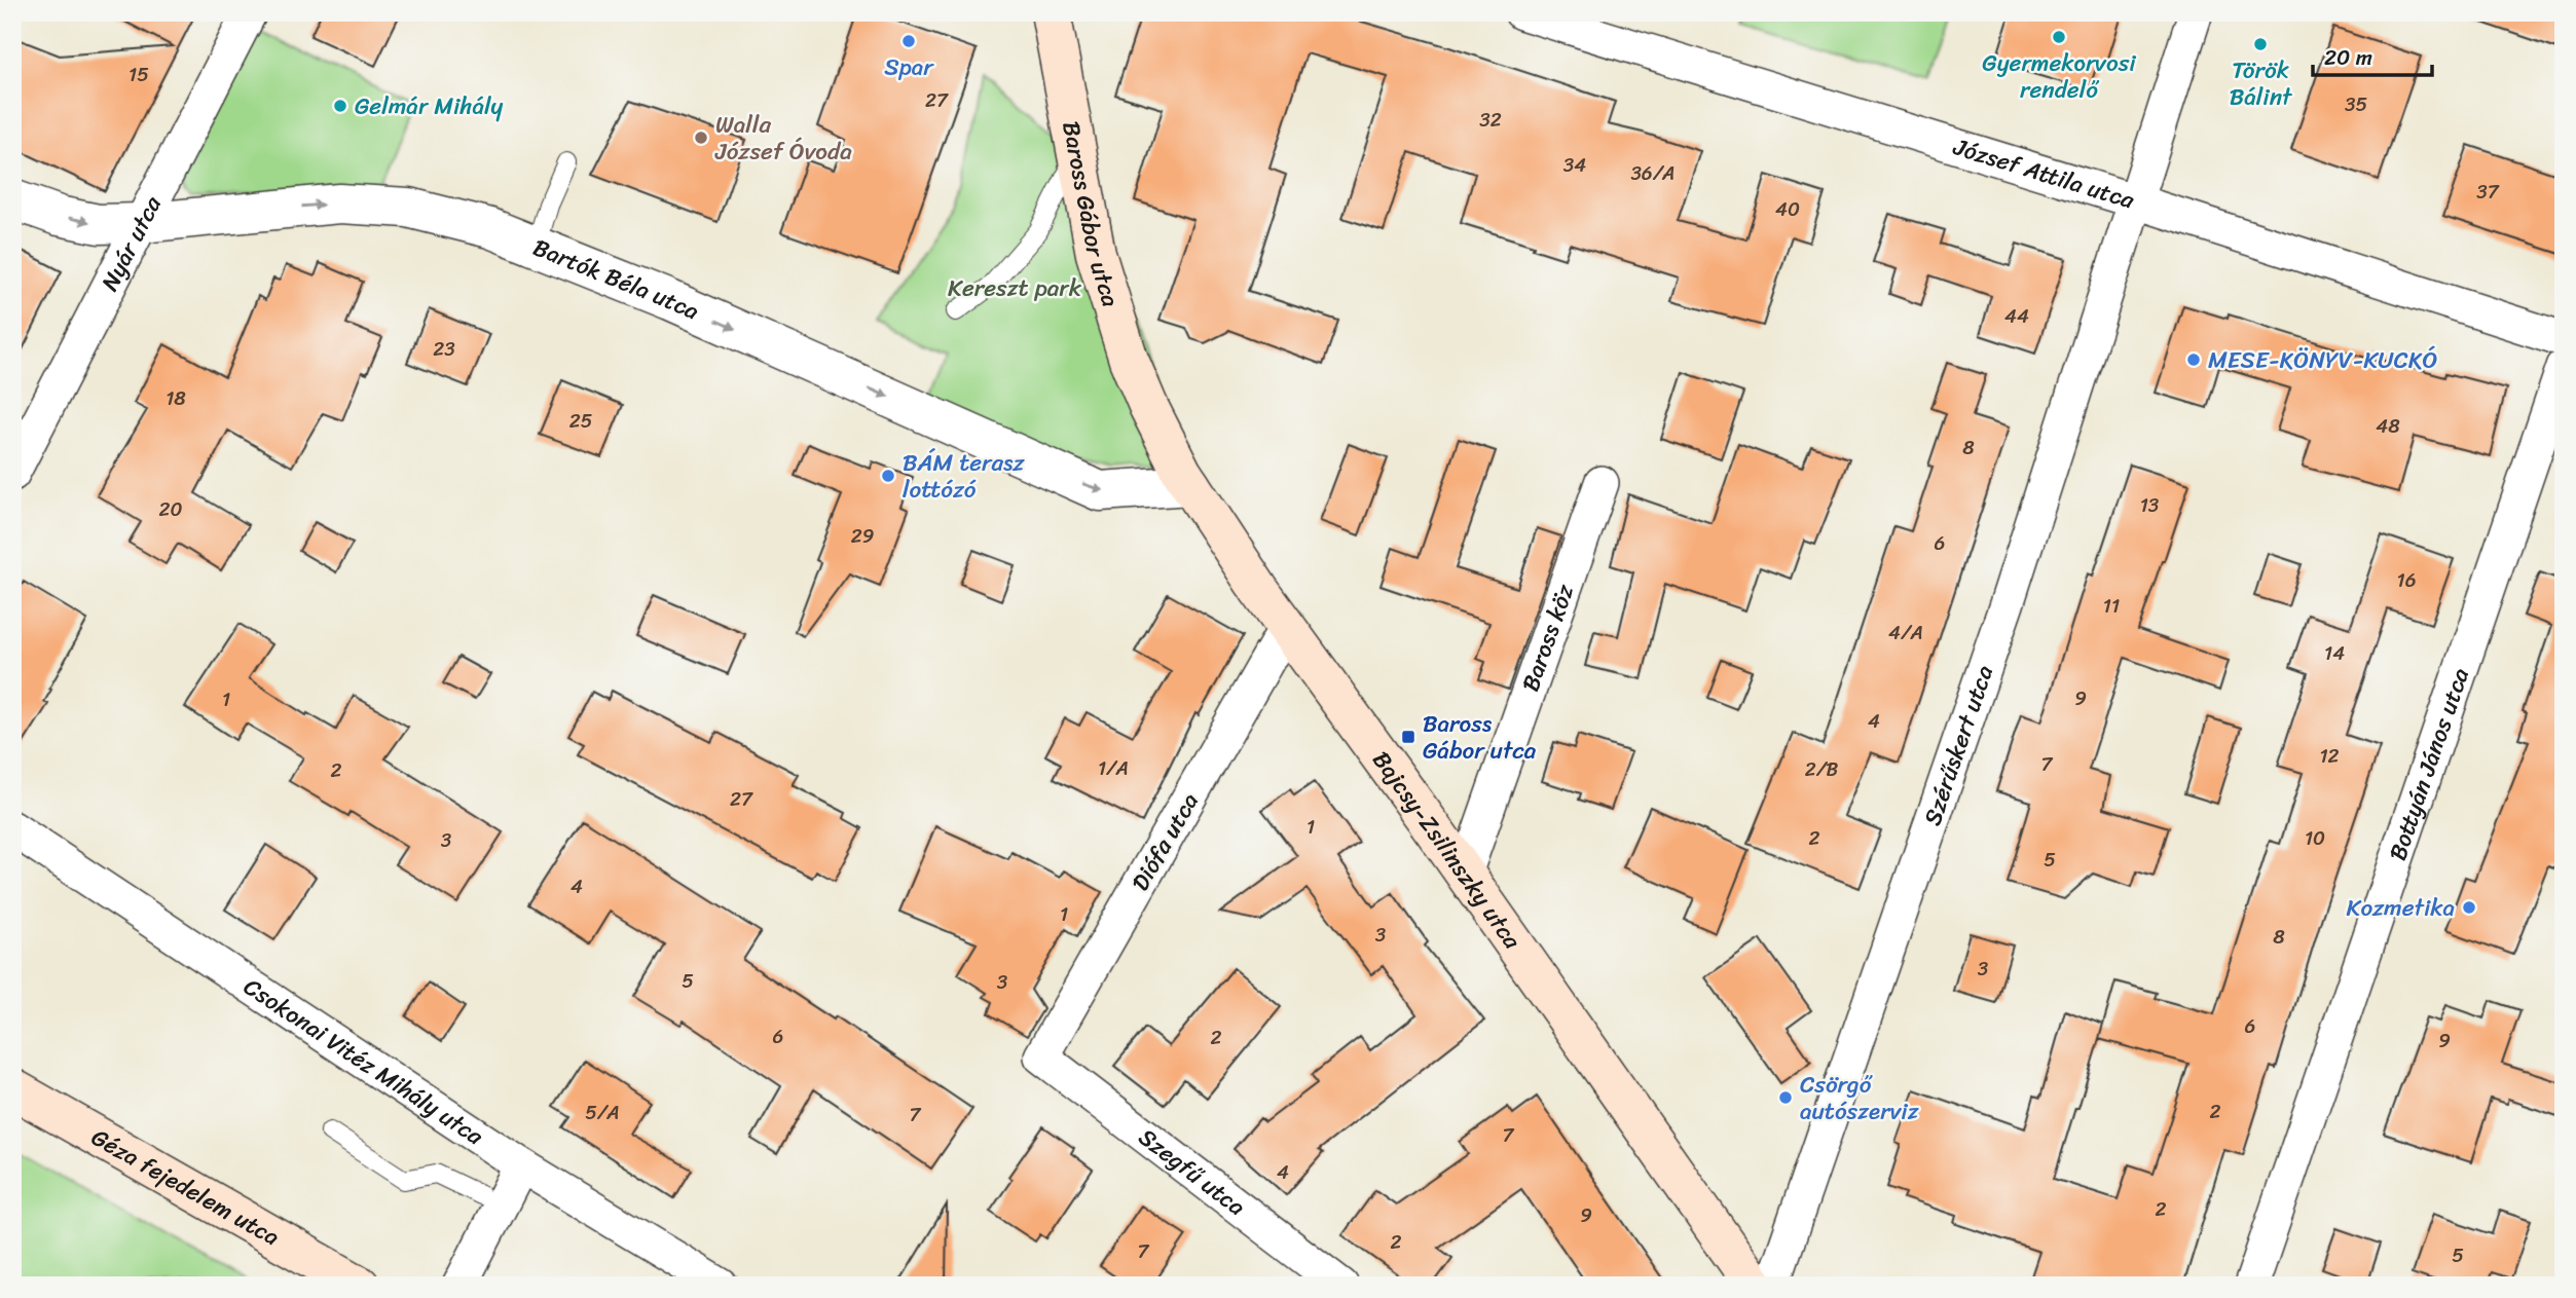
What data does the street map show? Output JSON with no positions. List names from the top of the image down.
{
  "streets": {
    "main road": ["Baross Gábor utca", "Bajcsy-Zsilinszky utca", "Géza fejedelem utca"],
    "street": [
      "József Attila utca",
      "Nyár utca",
      "Bartók Béla utca",
      "Baross köz",
      "Szérűskert utca",
      "Bottyán János utca",
      "Diófa utca",
      "Csokonai Vitéz Mihály utca",
      "Szegfű utca"
    ]
  },
  "crossings": [
    ["József Attila utca", "Szérűskert utca"],
    ["Baross Gábor utca", "Bajcsy-Zsilinszky utca"],
    ["Nyár utca", "Bartók Béla utca"],
    ["Bartók Béla utca", "Bajcsy-Zsilinszky utca"],
    ["Baross köz", "Bajcsy-Zsilinszky utca"],
    ["Diófa utca", "Bajcsy-Zsilinszky utca"],
    ["Diófa utca", "Szegfű utca"]
  ],
  "one_way": ["Bartók Béla utca"],
  "parks": ["Kereszt park"],
  "places": {
    "other": [
      "Gyermekorvosi rendelő",
      "Spar",
      "Török Bálint",
      "Gelmár Mihály",
      "Walla József Óvoda",
      "MESE-KÖNYV-KUCKÓ",
      "BÁM terasz lottózó",
      "Kozmetika",
      "Csörgő autószerviz"
    ],
    "transit": ["Baross Gábor utca"]
  },
  "house_numbers": [
    "15",
    "27",
    "35",
    "32",
    "34",
    "36/A",
    "37",
    "40",
    "44",
    "23",
    "18",
    "25",
    "48",
    "8",
    "13",
    "20",
    "29",
    "6",
    "16",
    "11",
    "4/A",
    "14",
    "9",
    "1",
    "4",
    "12",
    "7",
    "1/A",
    "2/B",
    "2",
    "27",
    "1",
    "2",
    "10",
    "3",
    "5",
    "4",
    "1",
    "3",
    "8",
    "3",
    "5",
    "3",
    "6",
    "6",
    "2",
    "9",
    "2",
    "5/A",
    "7",
    "7",
    "4",
    "2",
    "9",
    "2",
    "7",
    "5"
  ],
  "scale_bar": "20 m"
}
